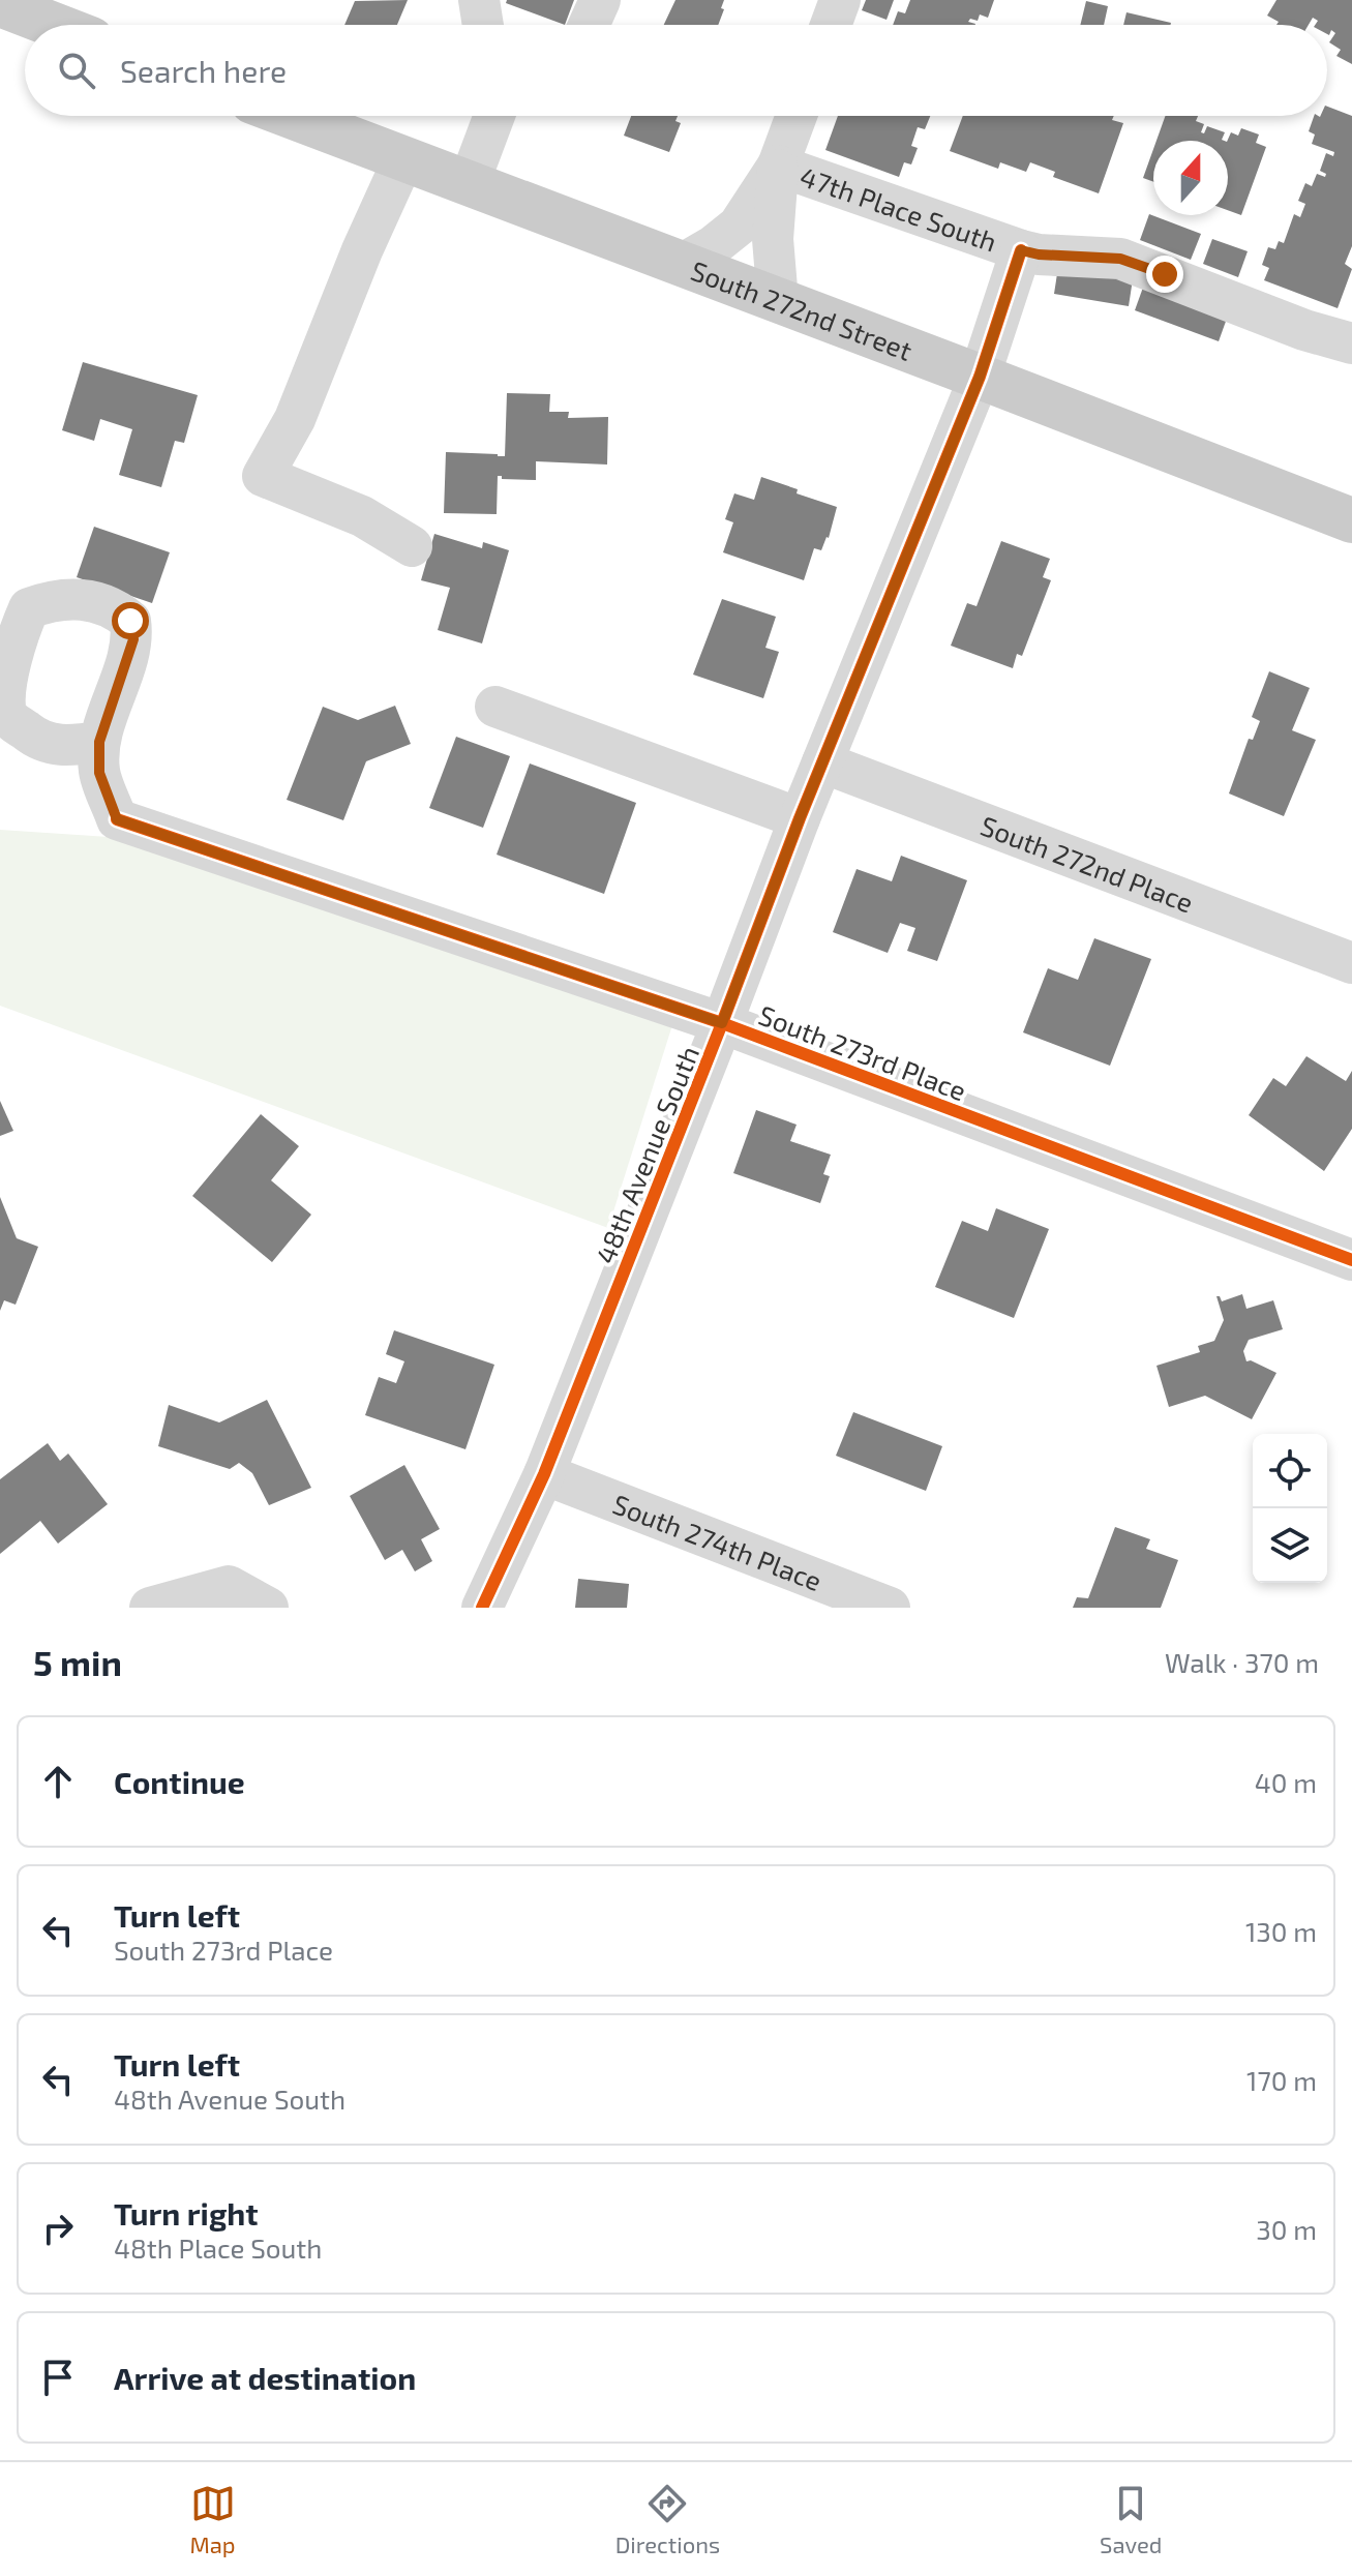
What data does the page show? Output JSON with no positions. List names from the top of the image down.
{
  "streets": {
    "main road": ["South 272nd Street"],
    "street": [
      "47th Place South",
      "South 272nd Place",
      "South 273rd Place",
      "48th Avenue South",
      "South 274th Place"
    ]
  },
  "crossings": [
    ["47th Place South", "South 272nd Street"],
    ["47th Place South", "48th Avenue South"],
    ["South 272nd Street", "48th Avenue South"],
    ["South 272nd Place", "48th Avenue South"],
    ["South 273rd Place", "48th Avenue South"],
    ["48th Avenue South", "South 274th Place"]
  ],
  "north": "top",
  "page": {
    "search": "Search here",
    "heading": ["5 min", "Walk · 370 m"],
    "list": [
      ["Continue", "40 m"],
      ["Turn left", "South 273rd Place", "130 m"],
      ["Turn left", "48th Avenue South", "170 m"],
      ["Turn right", "48th Place South", "30 m"],
      "Arrive at destination"
    ],
    "nav": ["Map", "Directions", "Saved"]
  }
}
